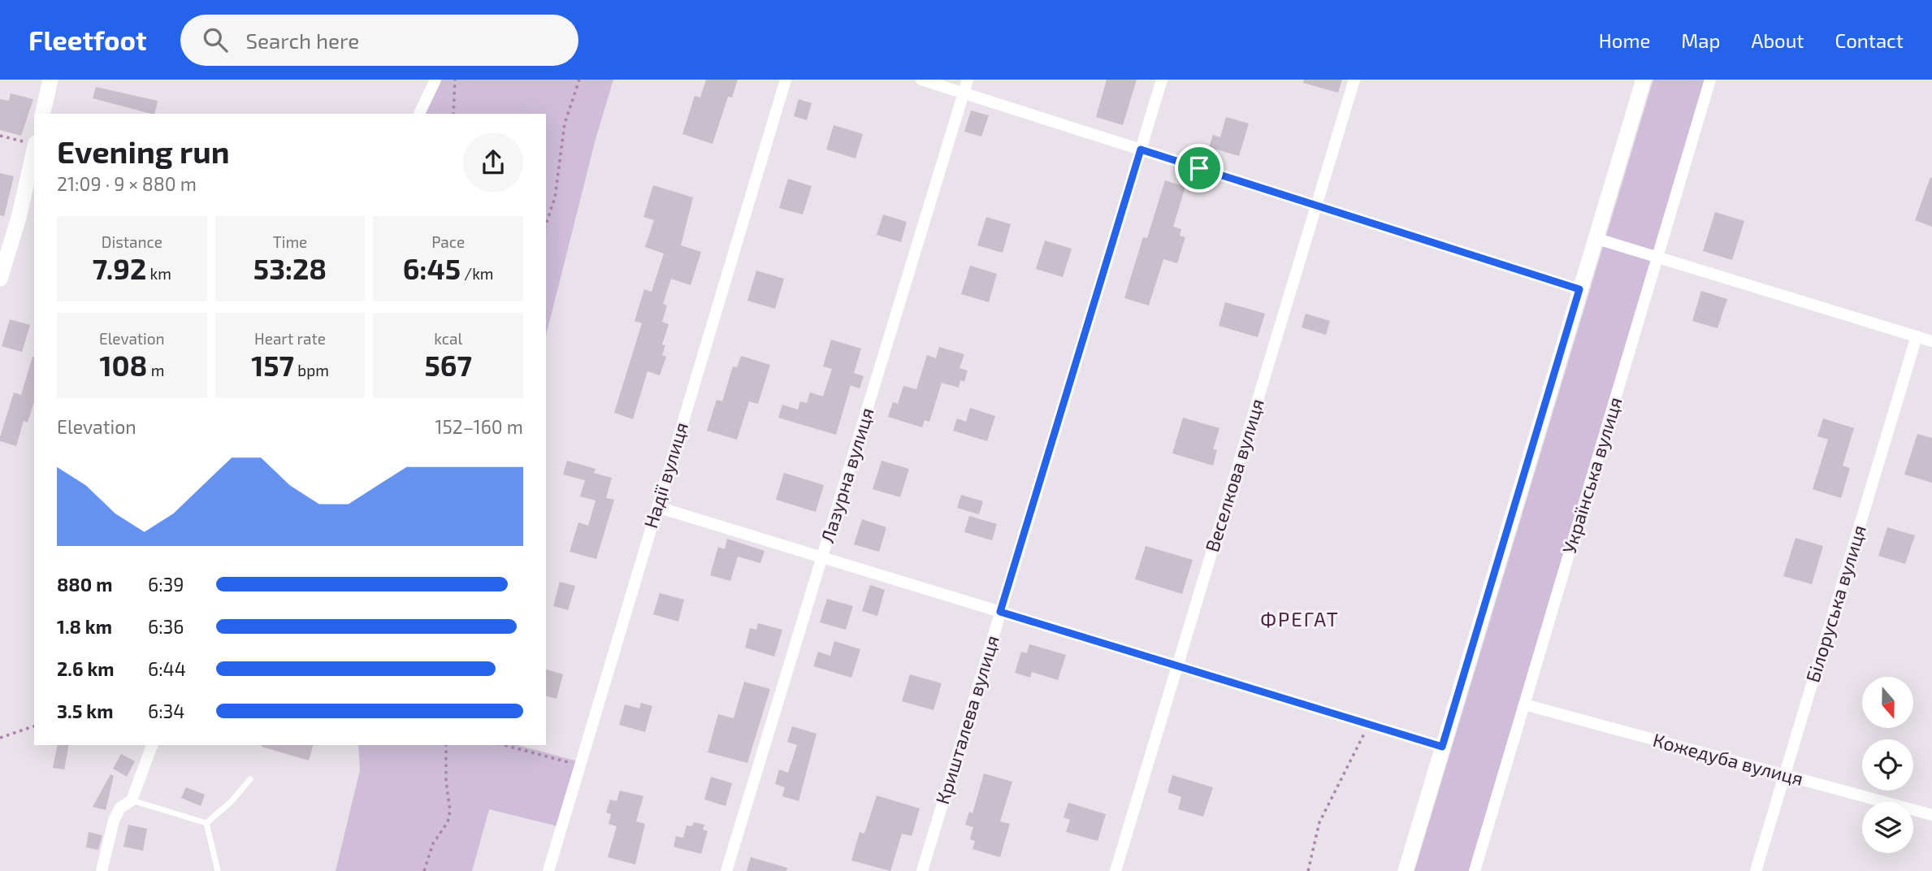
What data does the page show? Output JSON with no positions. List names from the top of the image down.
{
  "streets": {
    "street": [
      "Надії вулиця",
      "Лазурна вулиця",
      "Веселкова вулиця",
      "Українська вулиця",
      "Білоруська вулиця",
      "Кришталева вулиця",
      "Кожедуба вулиця"
    ]
  },
  "crossings": [
    ["Українська вулиця", "Кожедуба вулиця"],
    ["Білоруська вулиця", "Кожедуба вулиця"]
  ],
  "districts": ["ФРЕГАТ"],
  "north": "bottom",
  "page": {
    "header": "Fleetfoot",
    "search": "Search here",
    "nav": [
      "Home",
      "Map",
      "About",
      "Contact"
    ],
    "heading": ["Evening run", "21:09 · 9 × 880 m"],
    "stats": [
      ["Distance", "7.92 km"],
      ["Time", "53:28"],
      ["Pace", "6:45 /km"],
      ["Elevation", "108 m"],
      ["Heart rate", "157 bpm"],
      ["kcal", "567"]
    ],
    "chart": ["Elevation", "152–160 m"],
    "list": [
      {
        "name": "880 m",
        "note": "6:39"
      },
      {
        "name": "1.8 km",
        "note": "6:36"
      },
      {
        "name": "2.6 km",
        "note": "6:44"
      },
      {
        "name": "3.5 km",
        "note": "6:34"
      }
    ]
  }
}
